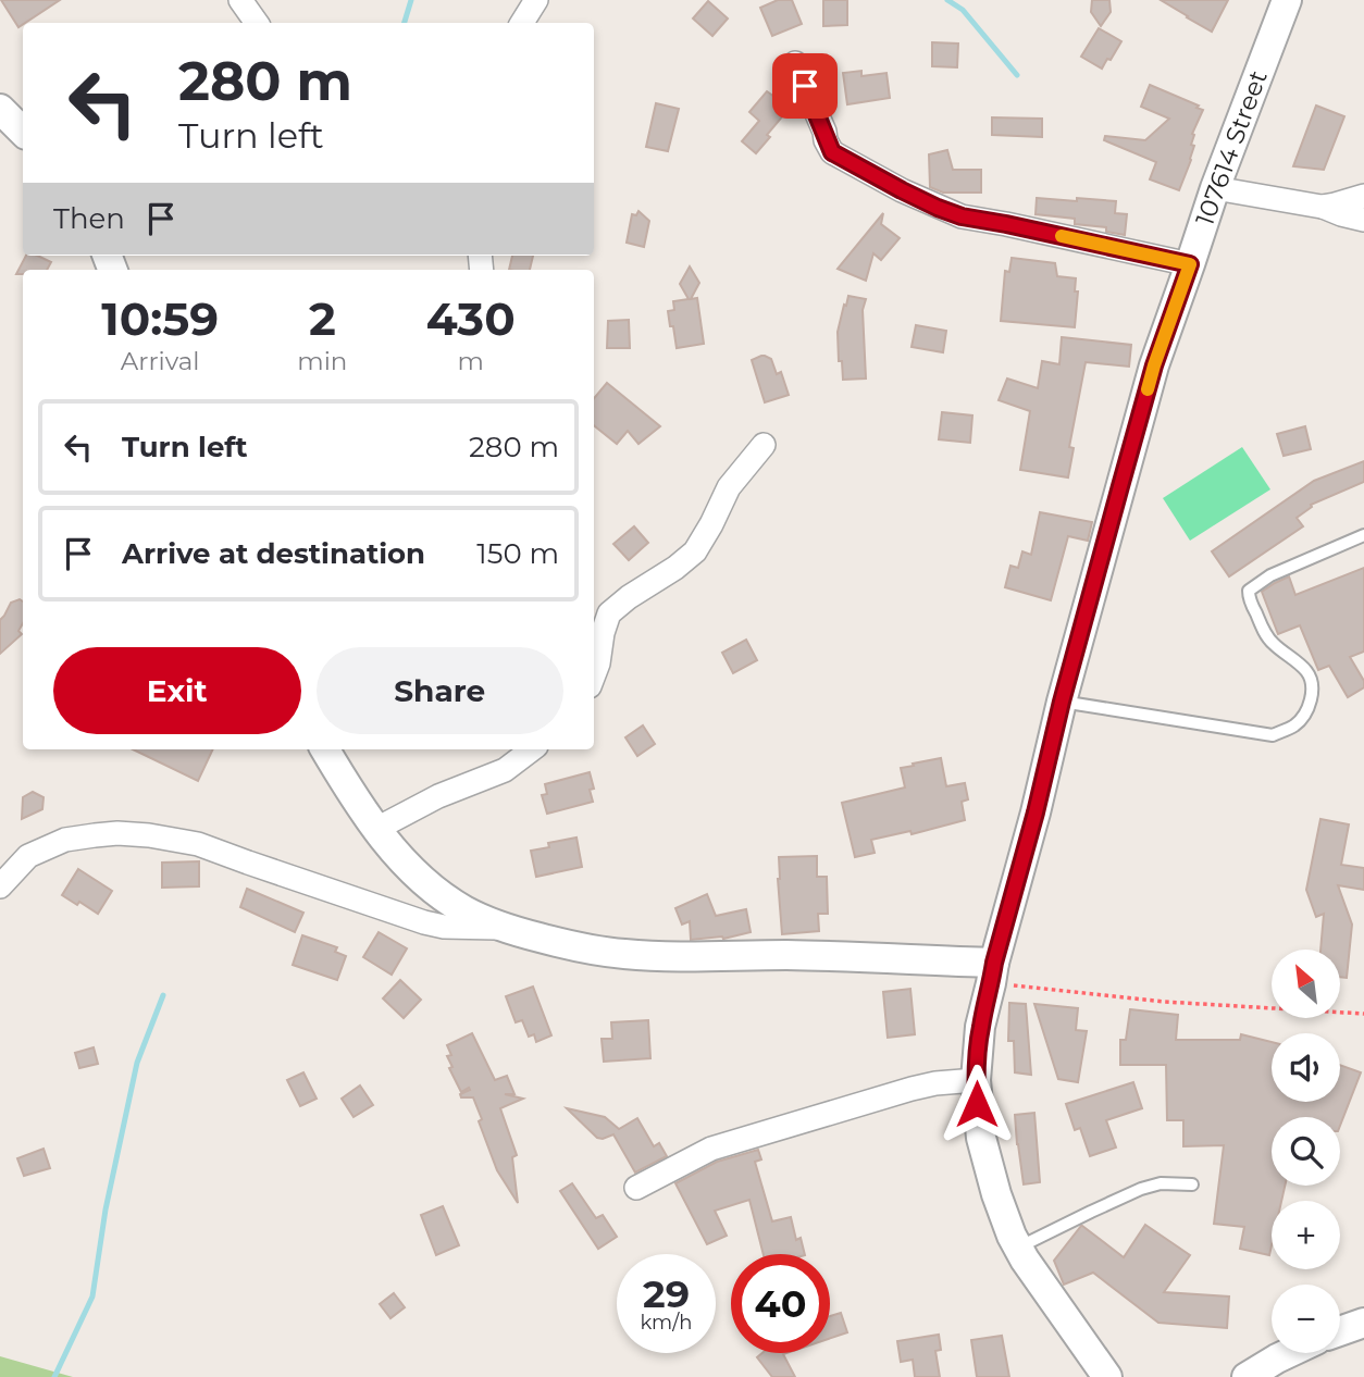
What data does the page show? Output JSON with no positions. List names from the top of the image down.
{
  "streets": {
    "street": ["107614 Street"]
  },
  "north": "top left",
  "page": {
    "turn": ["280 m", "Turn left"],
    "then": "Then",
    "eta": [
      "10:59",
      "Arrival",
      "2",
      "min",
      "430",
      "m"
    ],
    "list": [
      {
        "name": "Turn left",
        "value": "280 m"
      },
      {
        "name": "Arrive at destination",
        "value": "150 m"
      }
    ],
    "buttons": ["Exit", "Share"],
    "map_buttons": ["+", "−"],
    "speed": "29 km/h",
    "limit": "40"
  }
}
